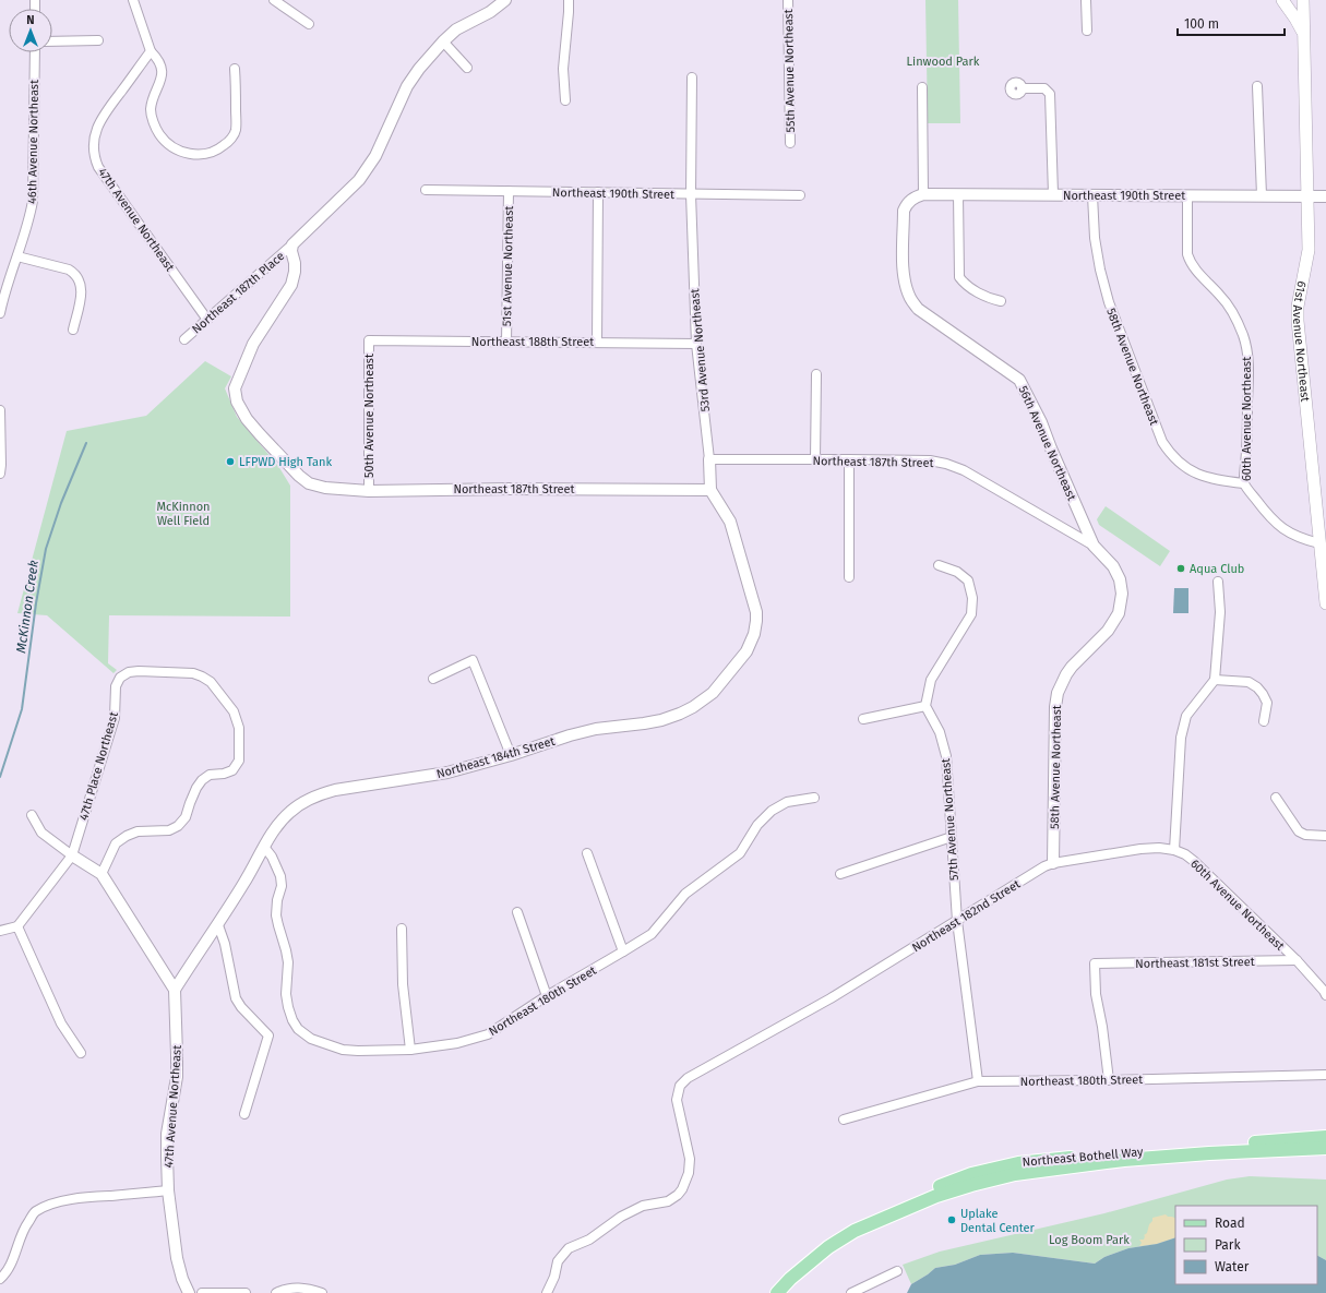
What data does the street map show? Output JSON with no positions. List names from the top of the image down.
{
  "streets": {
    "main road": ["61st Avenue Northeast", "Northeast Bothell Way"],
    "street": [
      "55th Avenue Northeast",
      "46th Avenue Northeast",
      "Northeast 190th Street",
      "47th Avenue Northeast",
      "51st Avenue Northeast",
      "Northeast 187th Place",
      "Northeast 188th Street",
      "53rd Avenue Northeast",
      "58th Avenue Northeast",
      "50th Avenue Northeast",
      "60th Avenue Northeast",
      "56th Avenue Northeast",
      "Northeast 187th Street",
      "Northeast 184th Street",
      "47th Place Northeast",
      "57th Avenue Northeast",
      "Northeast 182nd Street",
      "Northeast 181st Street",
      "Northeast 180th Street"
    ]
  },
  "crossings": [
    ["Northeast 190th Street", "51st Avenue Northeast"],
    ["Northeast 190th Street", "61st Avenue Northeast"],
    ["Northeast 190th Street", "53rd Avenue Northeast"],
    ["Northeast 190th Street", "58th Avenue Northeast"],
    ["Northeast 190th Street", "60th Avenue Northeast"],
    ["Northeast 190th Street", "56th Avenue Northeast"],
    ["47th Avenue Northeast", "Northeast 187th Place"],
    ["47th Avenue Northeast", "Northeast 184th Street"],
    ["51st Avenue Northeast", "Northeast 188th Street"],
    ["Northeast 187th Place", "Northeast 187th Street"],
    ["Northeast 188th Street", "53rd Avenue Northeast"],
    ["Northeast 188th Street", "50th Avenue Northeast"],
    ["61st Avenue Northeast", "60th Avenue Northeast"],
    ["53rd Avenue Northeast", "Northeast 187th Street"],
    ["53rd Avenue Northeast", "Northeast 184th Street"],
    ["58th Avenue Northeast", "60th Avenue Northeast"],
    ["58th Avenue Northeast", "56th Avenue Northeast"],
    ["58th Avenue Northeast", "Northeast 187th Street"],
    ["58th Avenue Northeast", "Northeast 182nd Street"],
    ["50th Avenue Northeast", "Northeast 187th Street"],
    ["60th Avenue Northeast", "Northeast 182nd Street"],
    ["60th Avenue Northeast", "Northeast 181st Street"],
    ["56th Avenue Northeast", "Northeast 187th Street"],
    ["Northeast 184th Street", "Northeast 180th Street"],
    ["57th Avenue Northeast", "Northeast 182nd Street"],
    ["57th Avenue Northeast", "Northeast 180th Street"],
    ["Northeast 181st Street", "Northeast 180th Street"]
  ],
  "water": ["McKinnon Creek"],
  "parks": ["Linwood Park", "McKinnon Well Field", "Log Boom Park"],
  "places": ["LFPWD High Tank", "Aqua Club", "Uplake Dental Center"],
  "legend": ["Road", "Park", "Water"],
  "scale_bar": "100 m",
  "north": "top"
}
